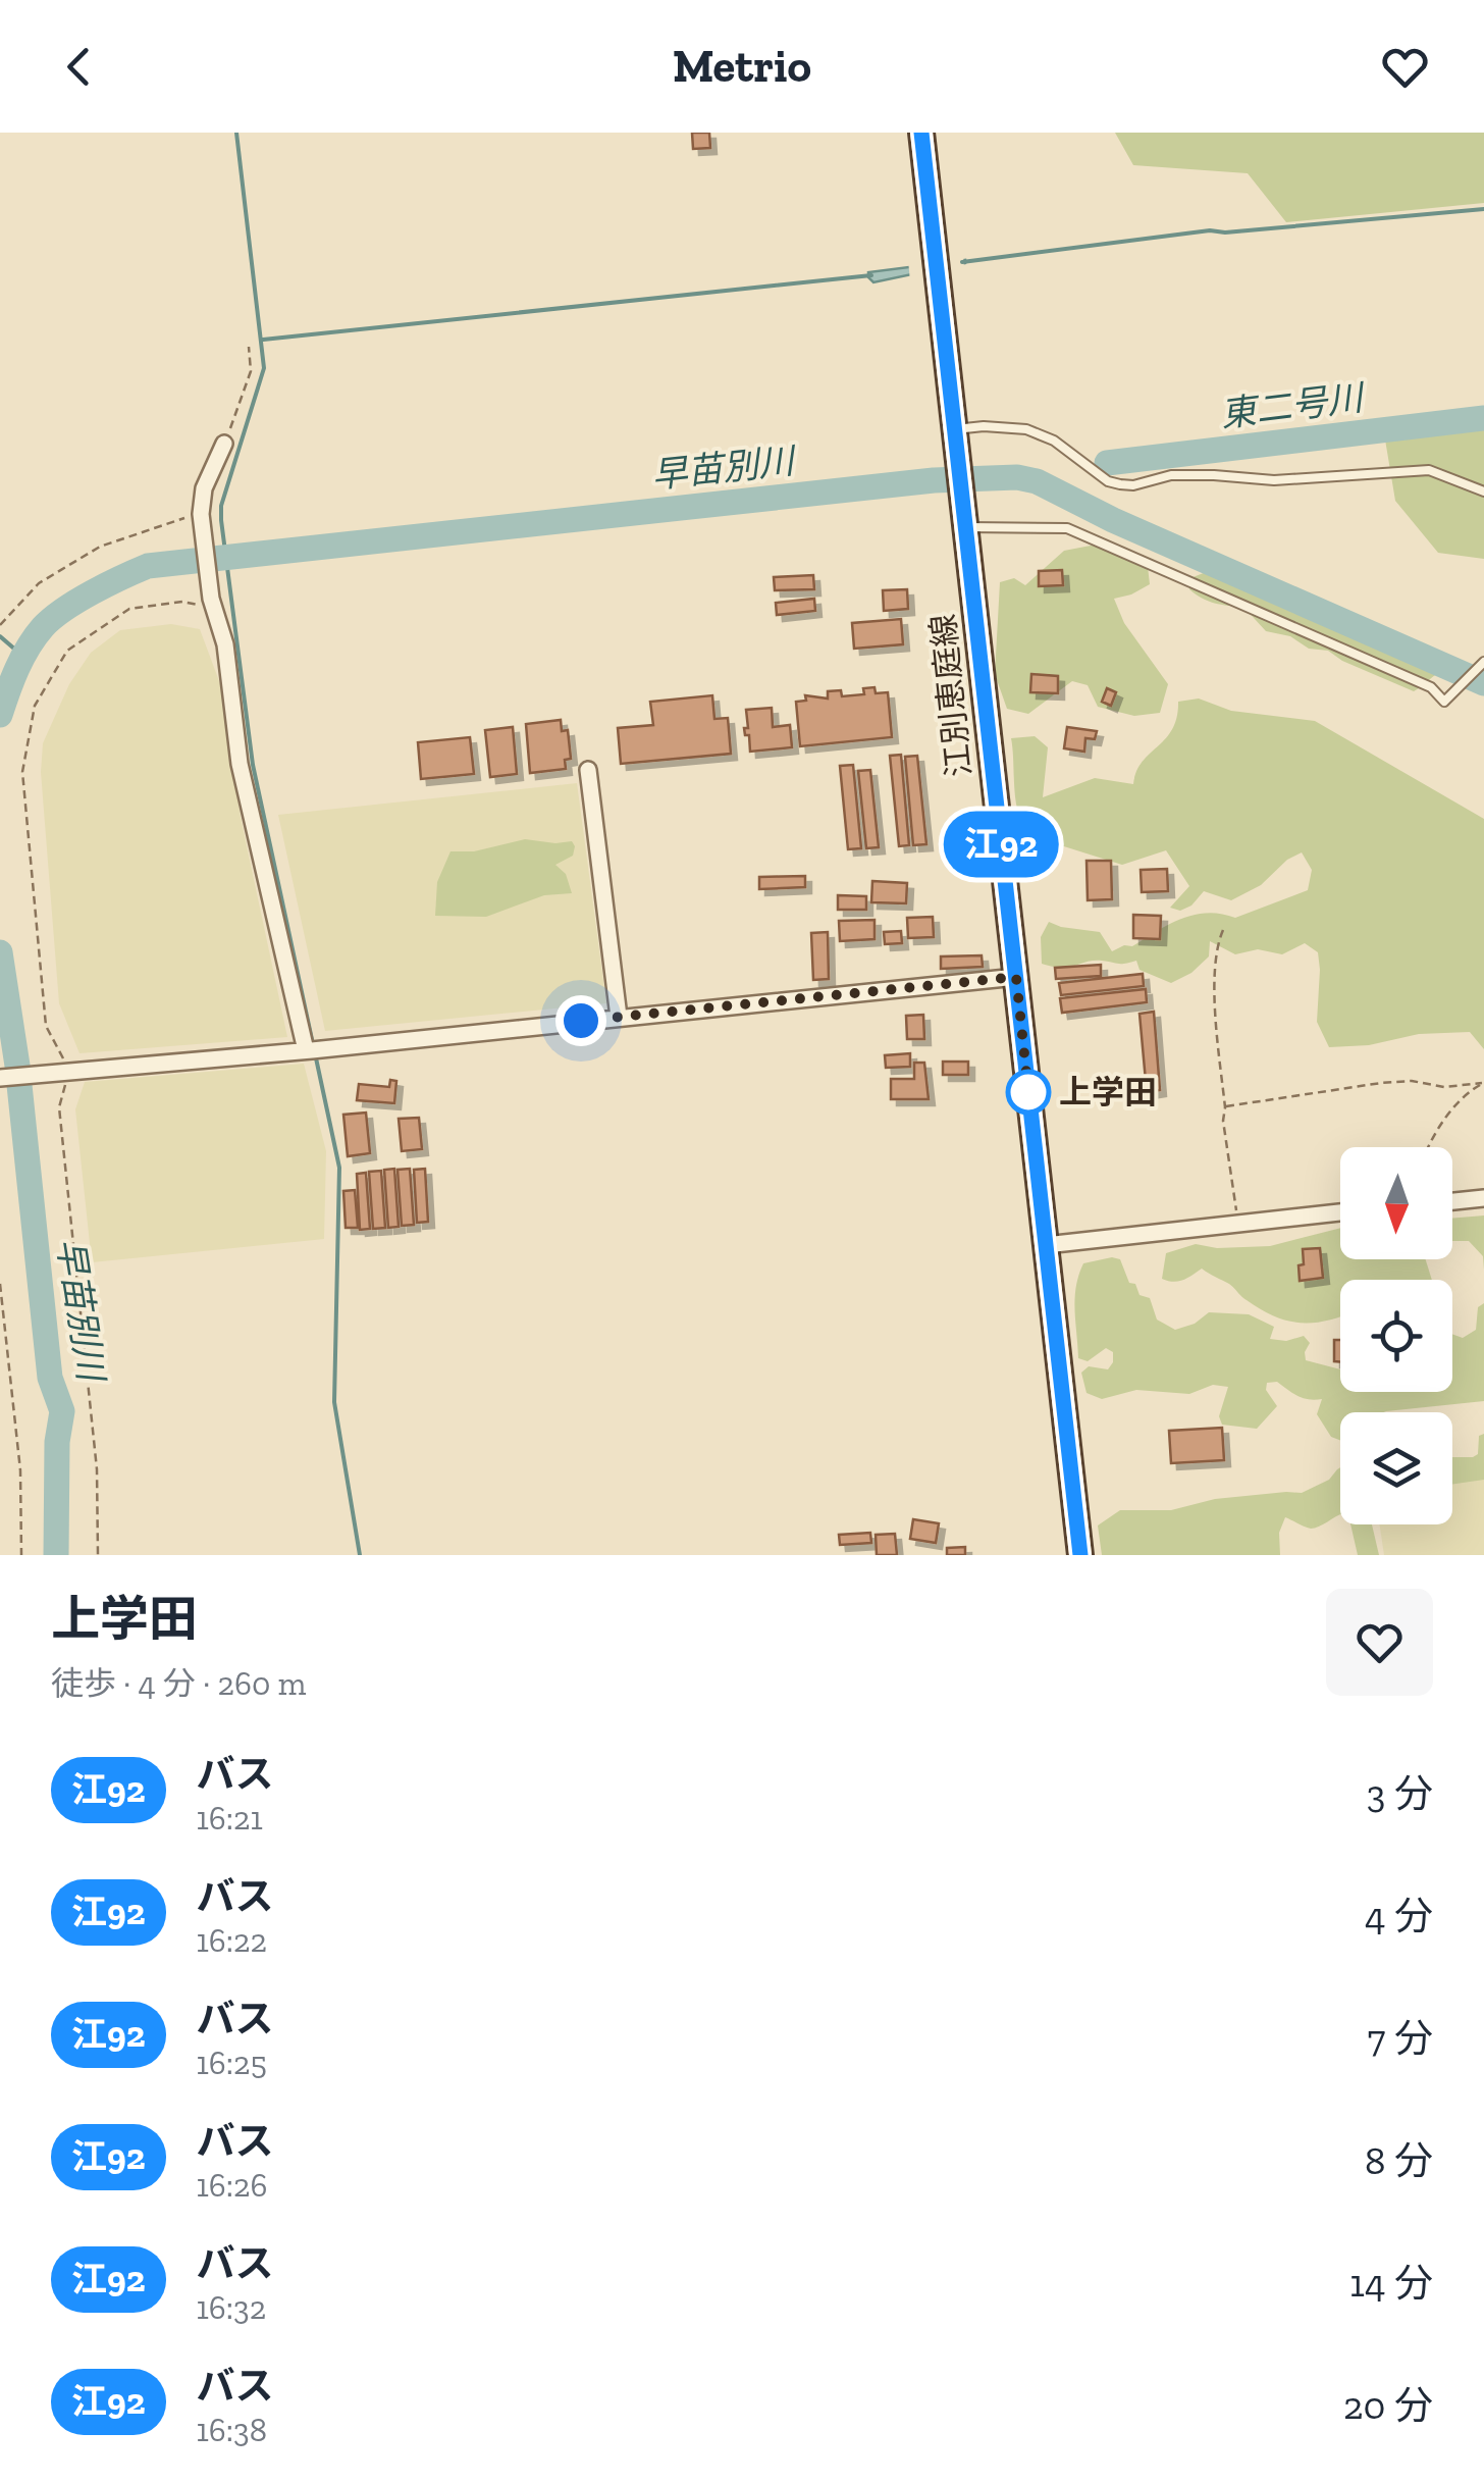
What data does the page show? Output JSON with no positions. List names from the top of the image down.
{
  "streets": {
    "main road": ["江別恵庭線"]
  },
  "water": ["東二号川", "早苗別川"],
  "places": ["上学田"],
  "lines": ["bus line 江92"],
  "north": "bottom",
  "page": {
    "header": "Metrio",
    "on_map": "江92",
    "heading": ["上学田", "徒歩 · 4 分 · 260 m"],
    "list": [
      {
        "mark": "江92",
        "name": "バス",
        "note": "16:21",
        "value": "3 分"
      },
      {
        "mark": "江92",
        "name": "バス",
        "note": "16:22",
        "value": "4 分"
      },
      {
        "mark": "江92",
        "name": "バス",
        "note": "16:25",
        "value": "7 分"
      },
      {
        "mark": "江92",
        "name": "バス",
        "note": "16:26",
        "value": "8 分"
      },
      {
        "mark": "江92",
        "name": "バス",
        "note": "16:32",
        "value": "14 分"
      },
      {
        "mark": "江92",
        "name": "バス",
        "note": "16:38",
        "value": "20 分"
      }
    ]
  }
}
